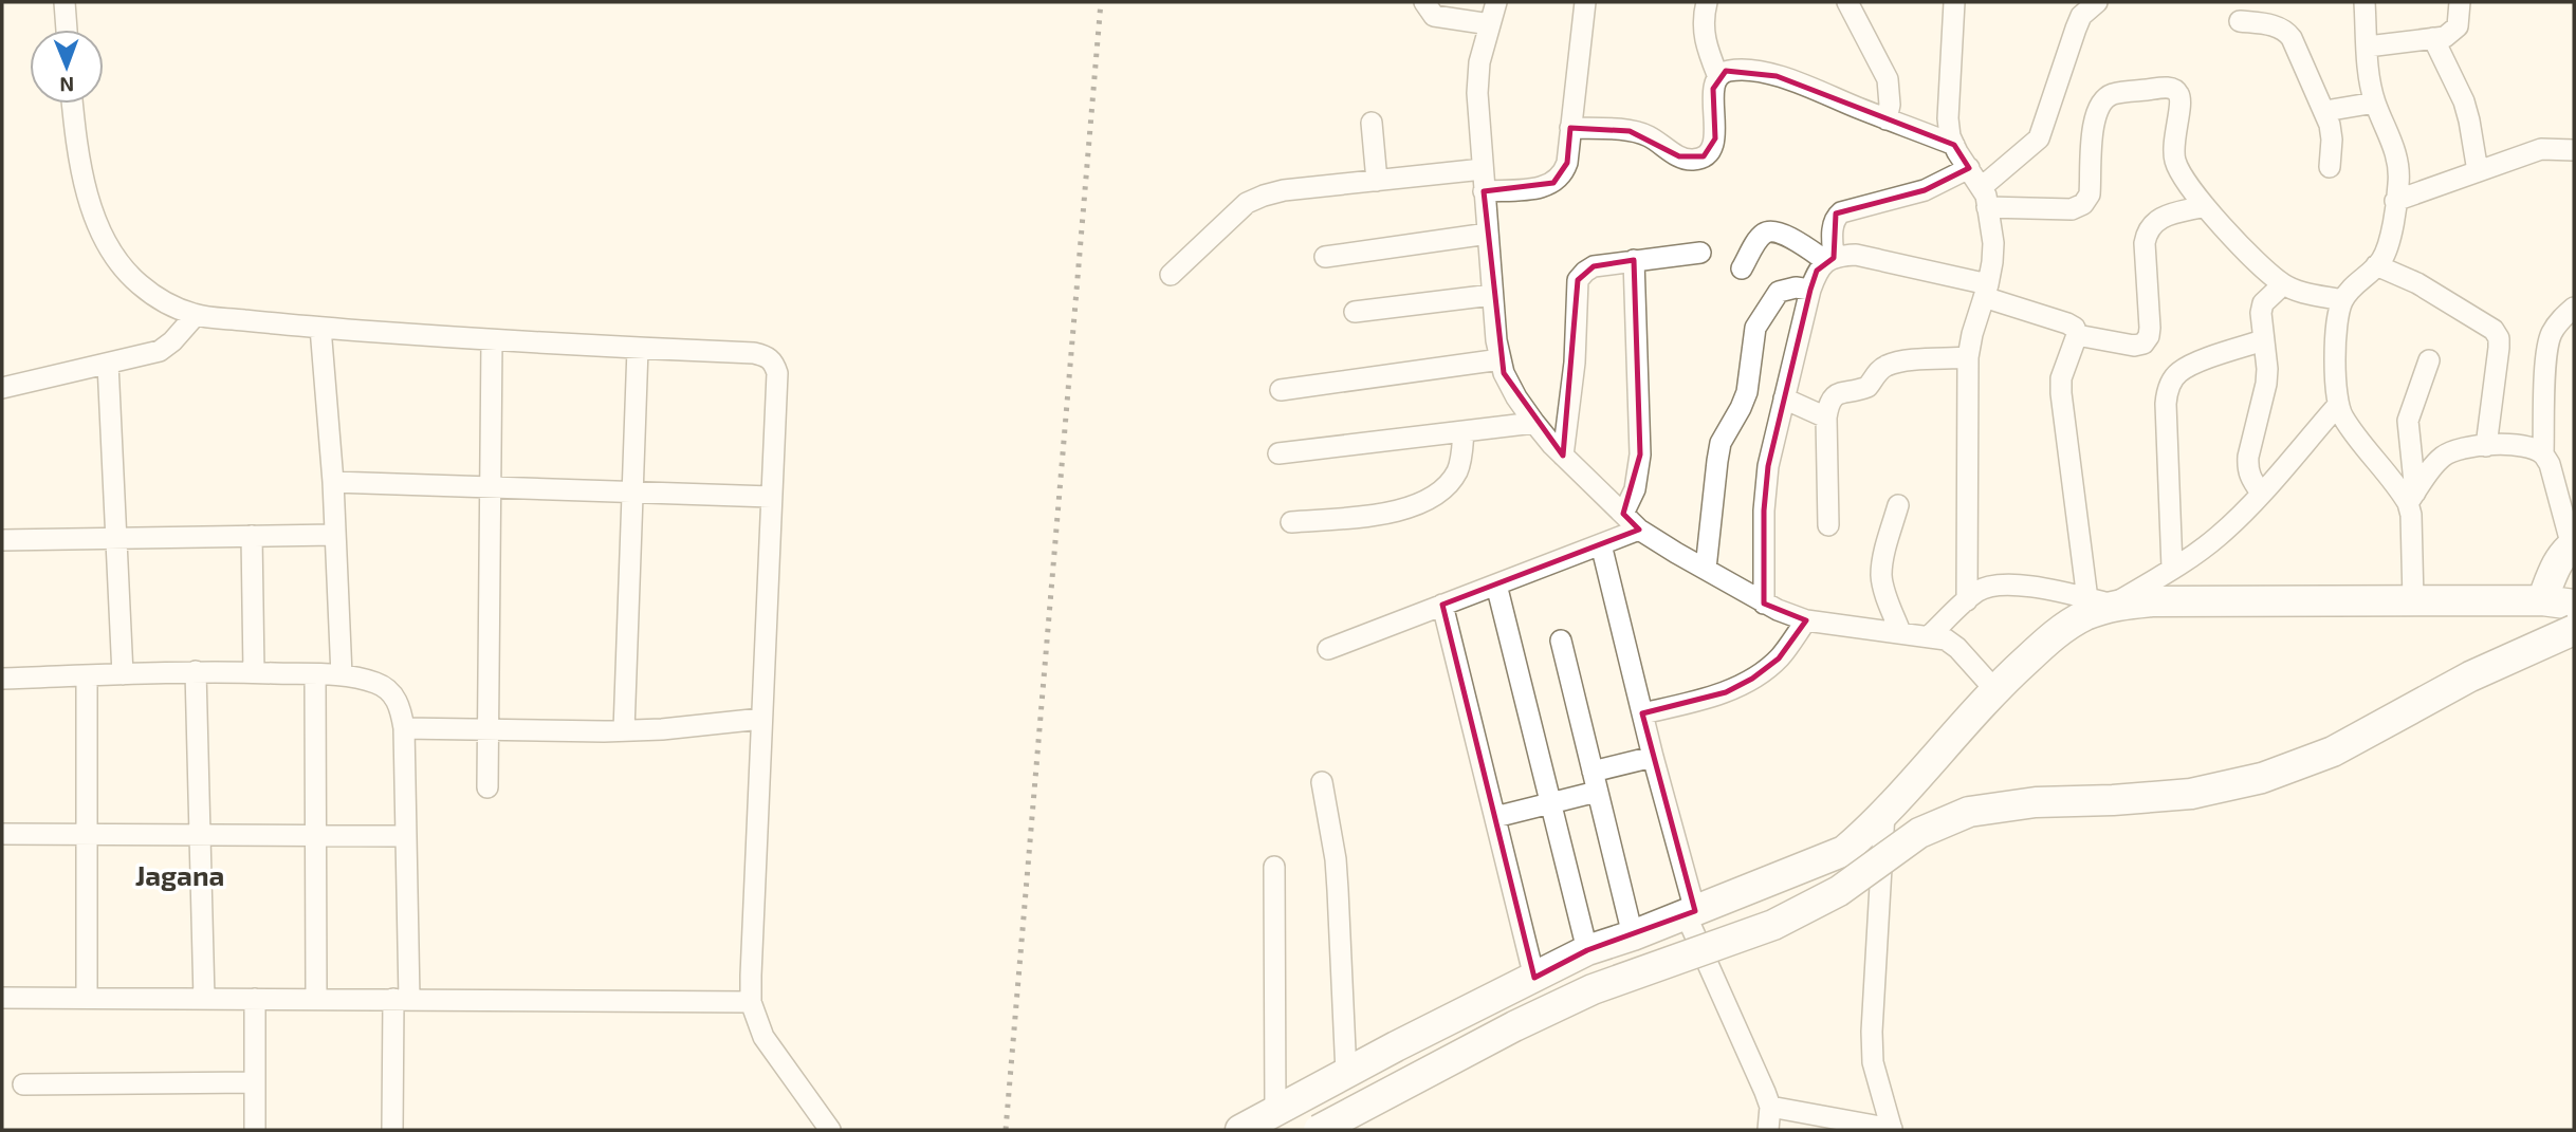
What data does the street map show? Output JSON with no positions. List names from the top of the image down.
{
  "districts": ["Jagana"],
  "north": "bottom"
}
